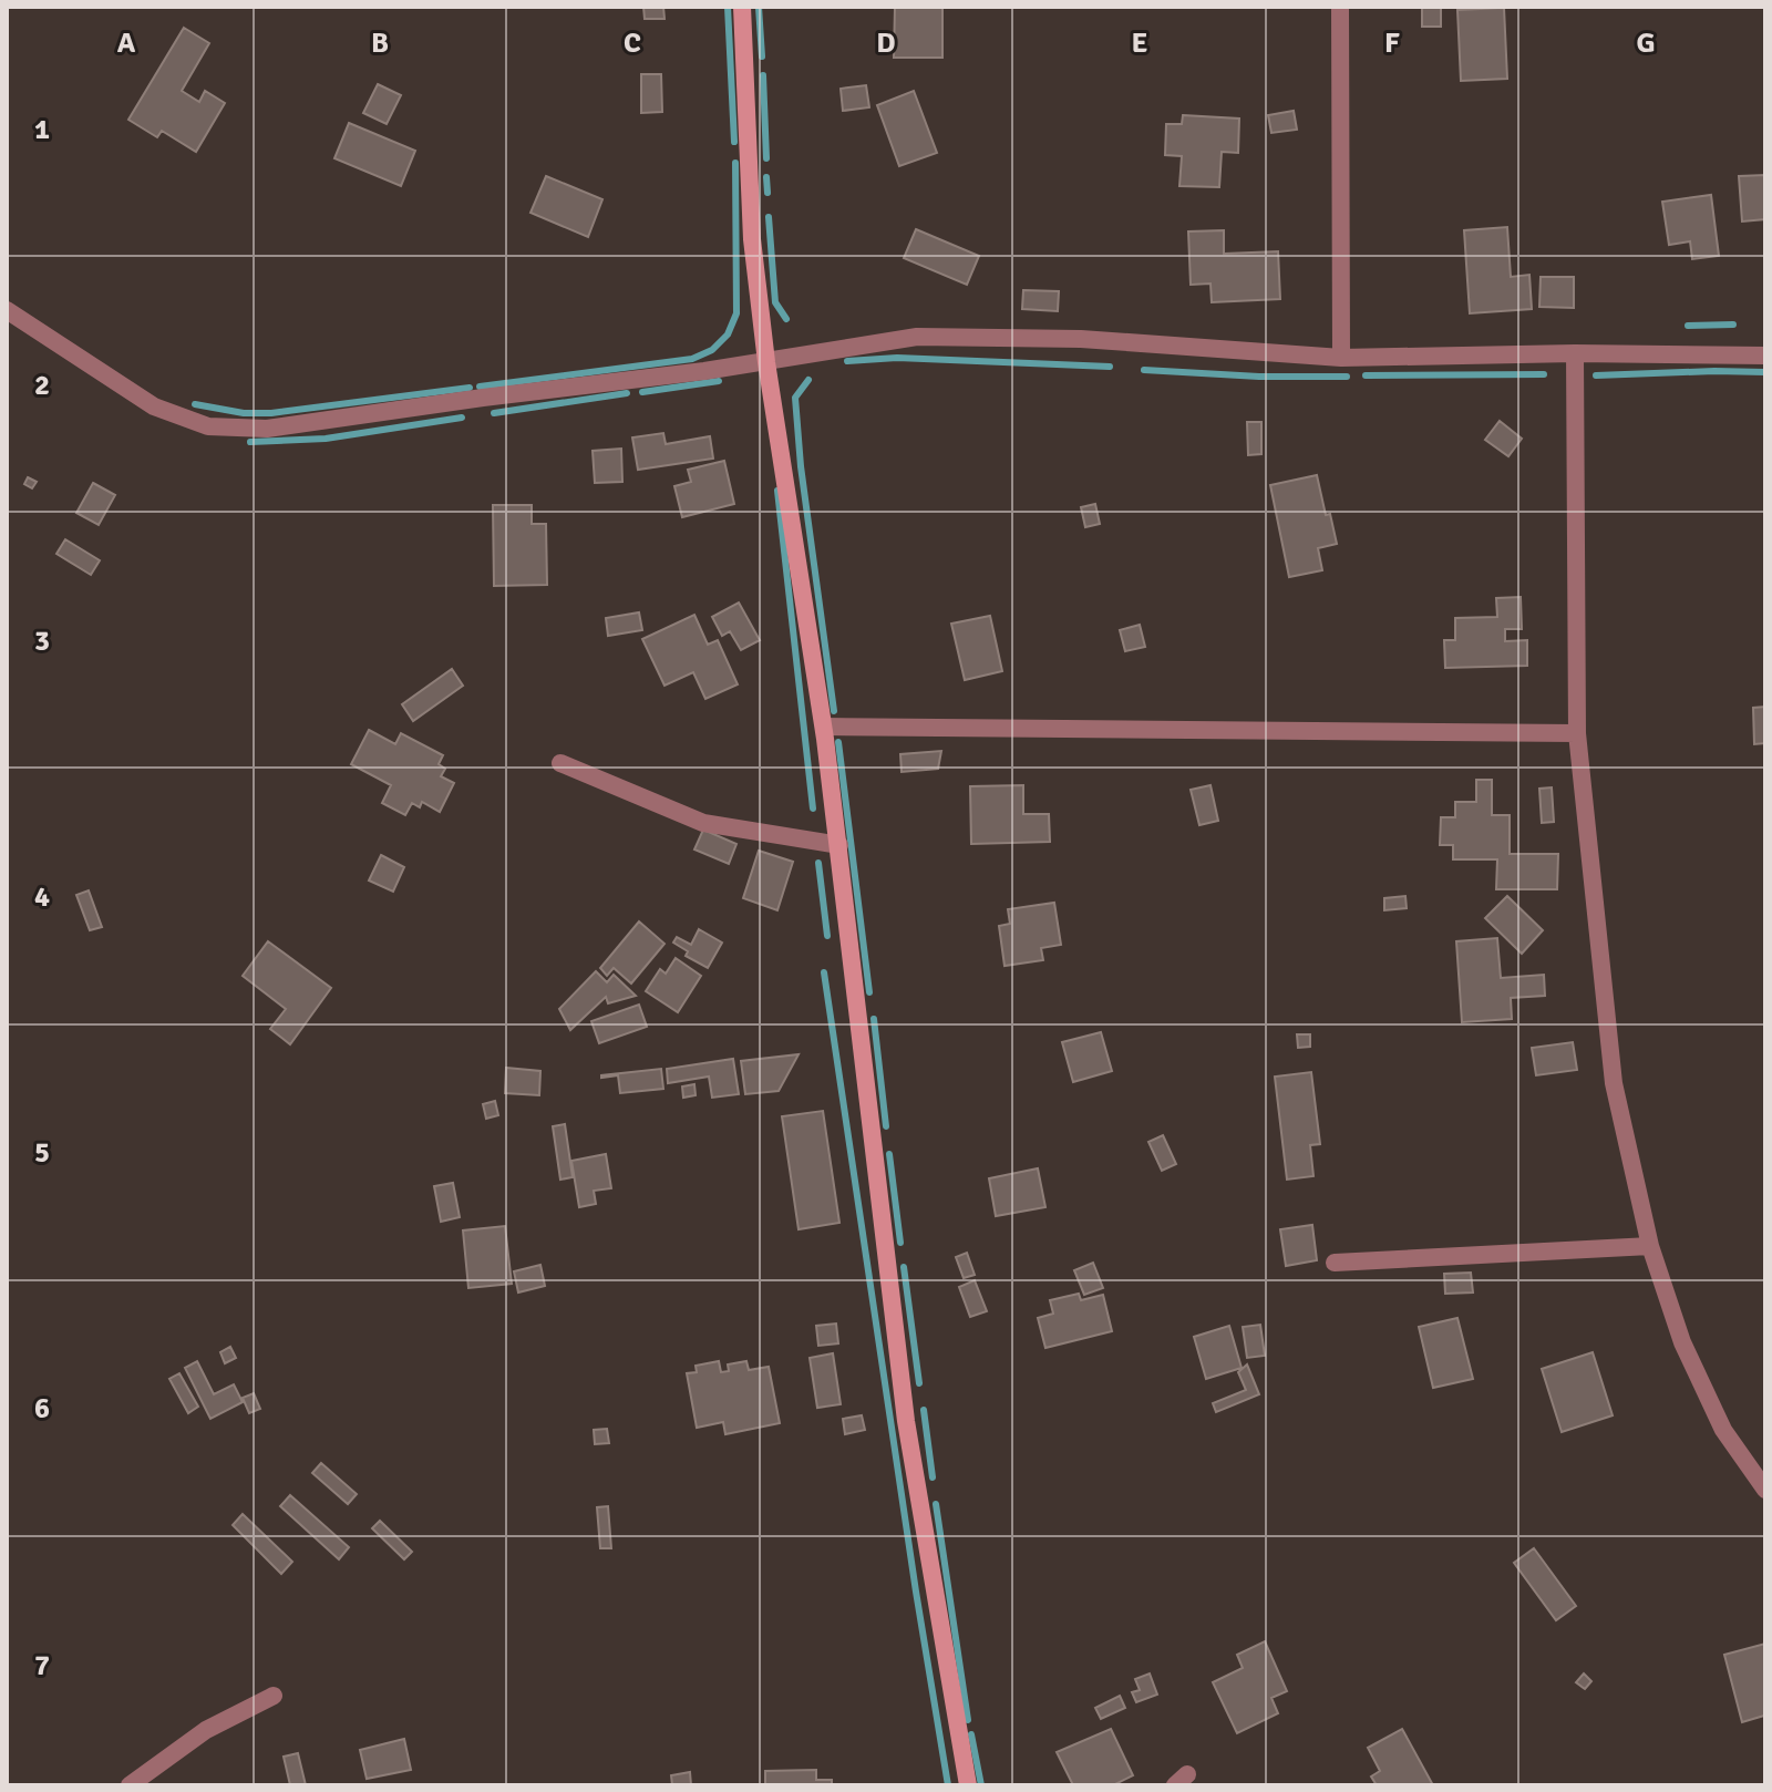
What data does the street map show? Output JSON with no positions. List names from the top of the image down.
{
  "grid": {
    "columns": [
      "A",
      "B",
      "C",
      "D",
      "E",
      "F",
      "G"
    ],
    "rows": [
      "1",
      "2",
      "3",
      "4",
      "5",
      "6",
      "7"
    ]
  }
}
